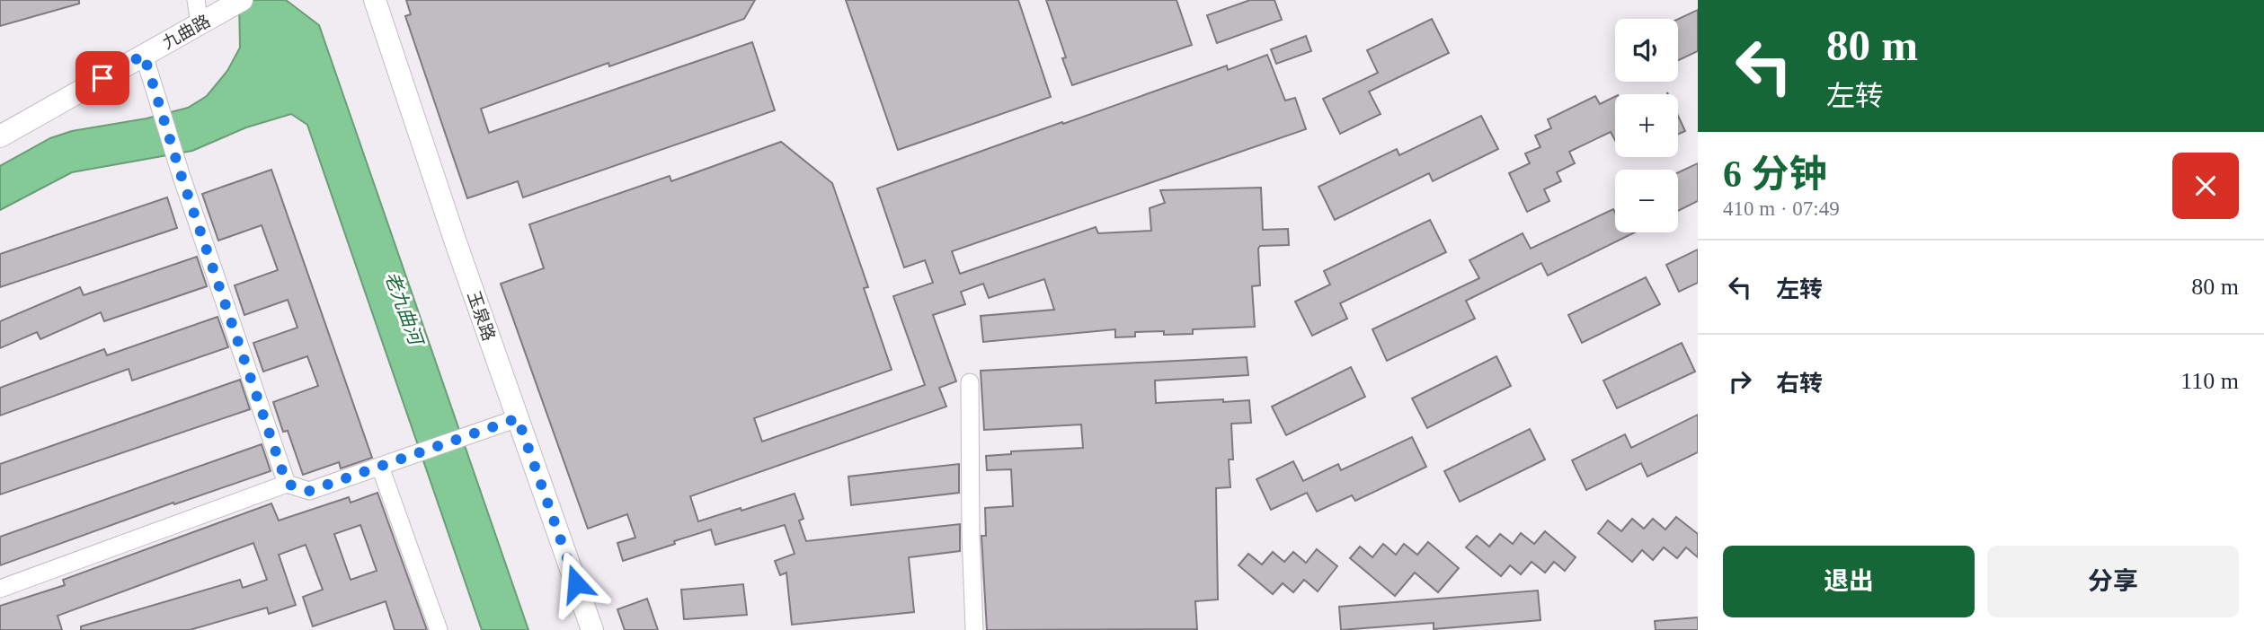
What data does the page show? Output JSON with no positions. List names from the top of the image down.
{
  "streets": {
    "street": ["九曲路", "玉泉路"]
  },
  "water": ["老九曲河"],
  "page": {
    "turn": ["80 m", "左转"],
    "map_buttons": ["+", "−"],
    "heading": ["6 分钟", "410 m · 07:49"],
    "list": [
      {
        "name": "左转",
        "value": "80 m"
      },
      {
        "name": "右转",
        "value": "110 m"
      }
    ],
    "buttons": ["退出", "分享"]
  }
}
